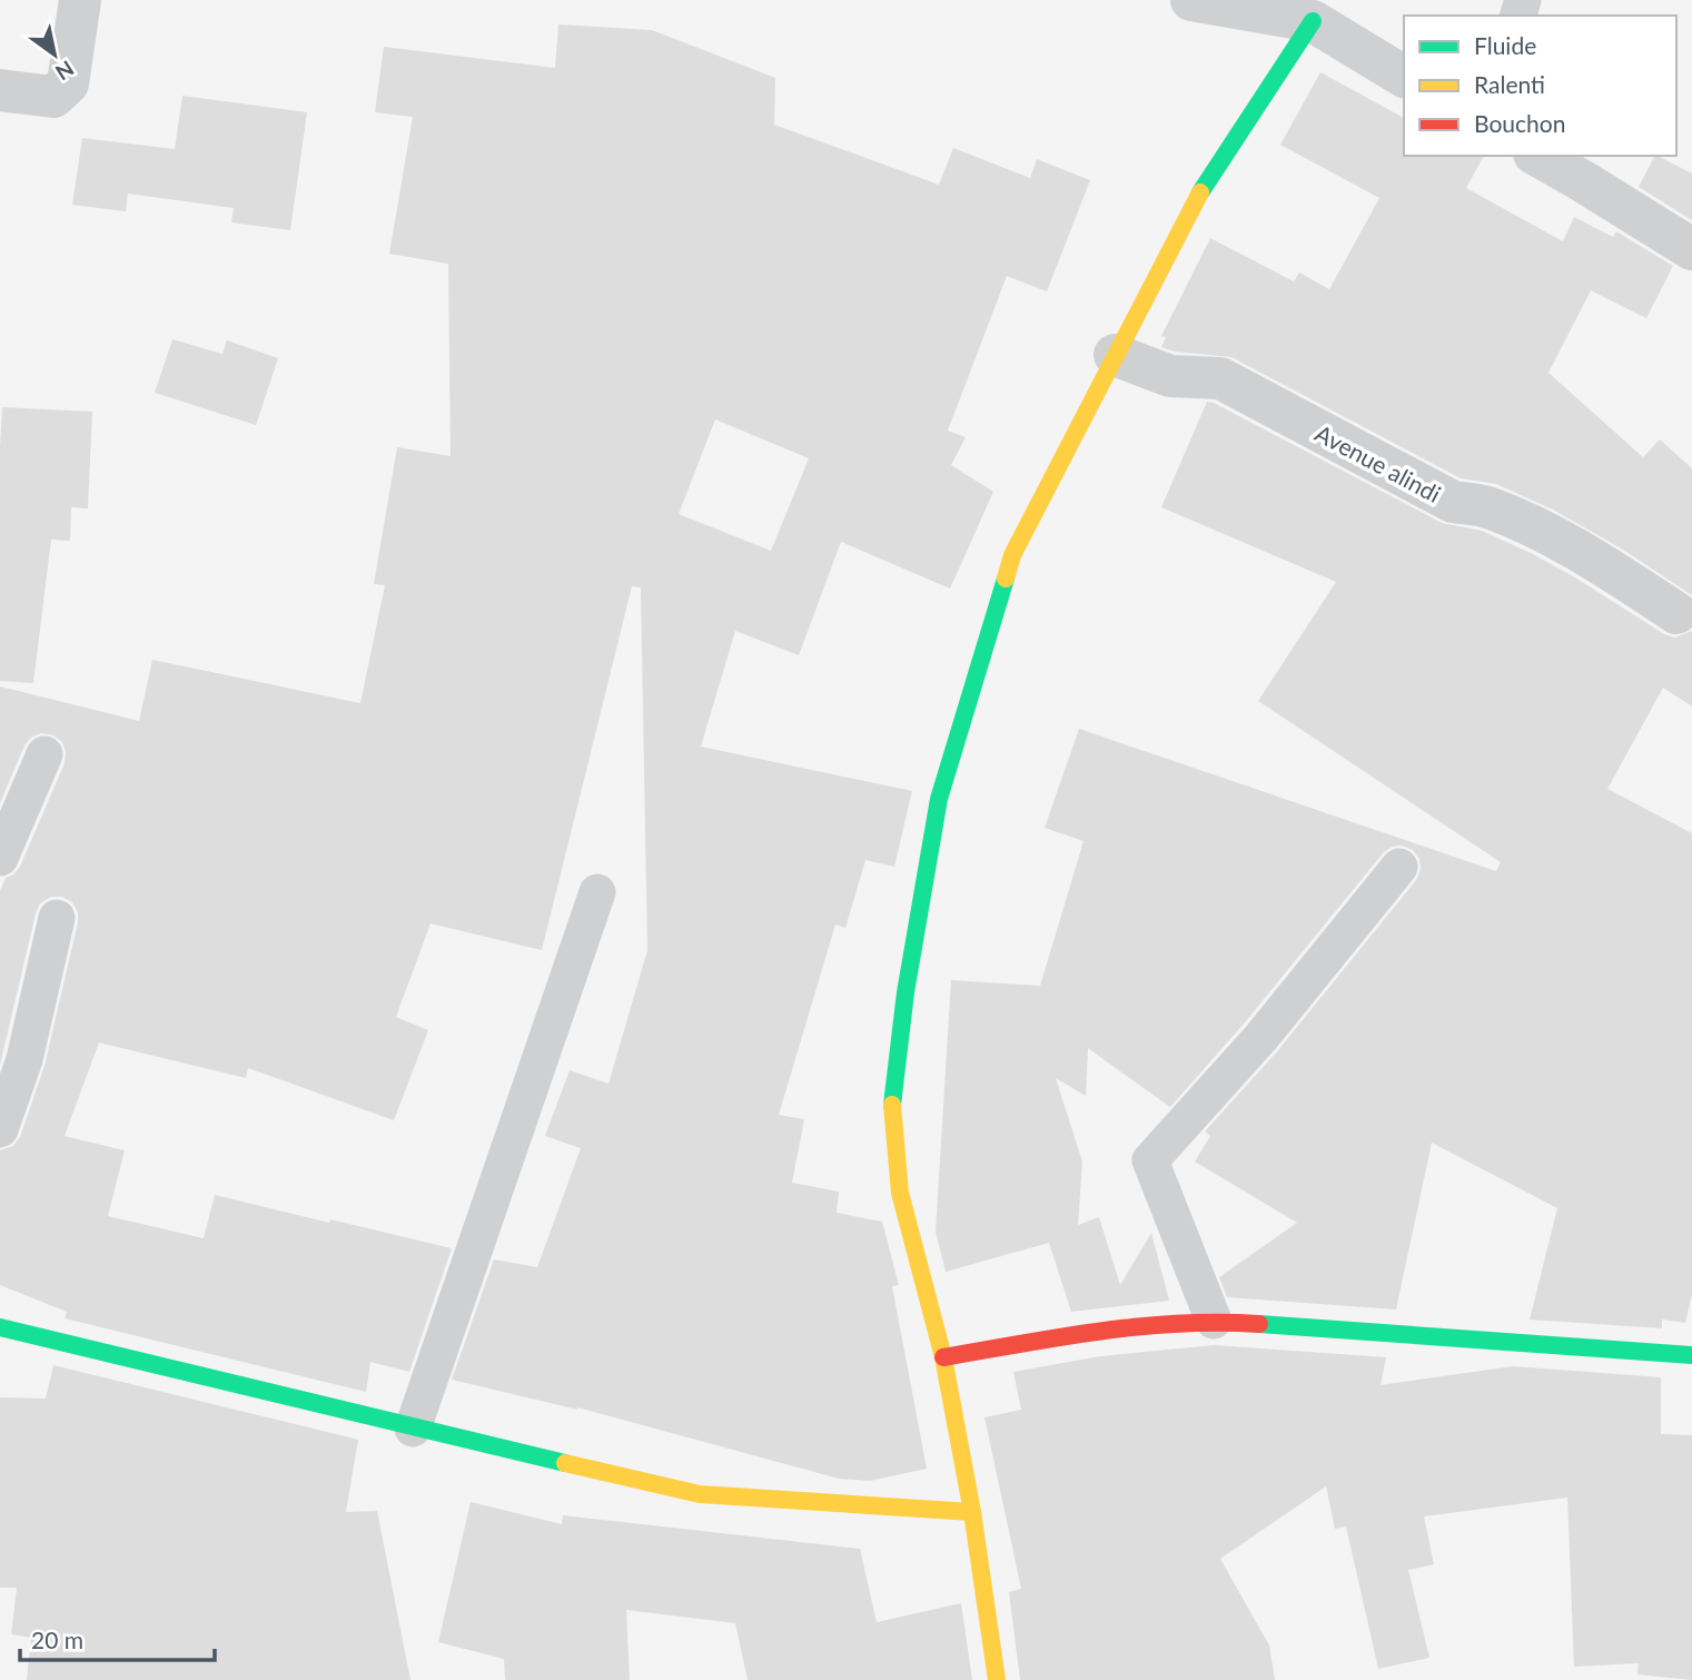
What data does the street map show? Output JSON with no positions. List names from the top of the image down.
{
  "streets": {
    "street": ["Avenue alindi"]
  },
  "legend": ["Fluide", "Ralenti", "Bouchon"],
  "scale_bar": "20 m",
  "north": "bottom right"
}
